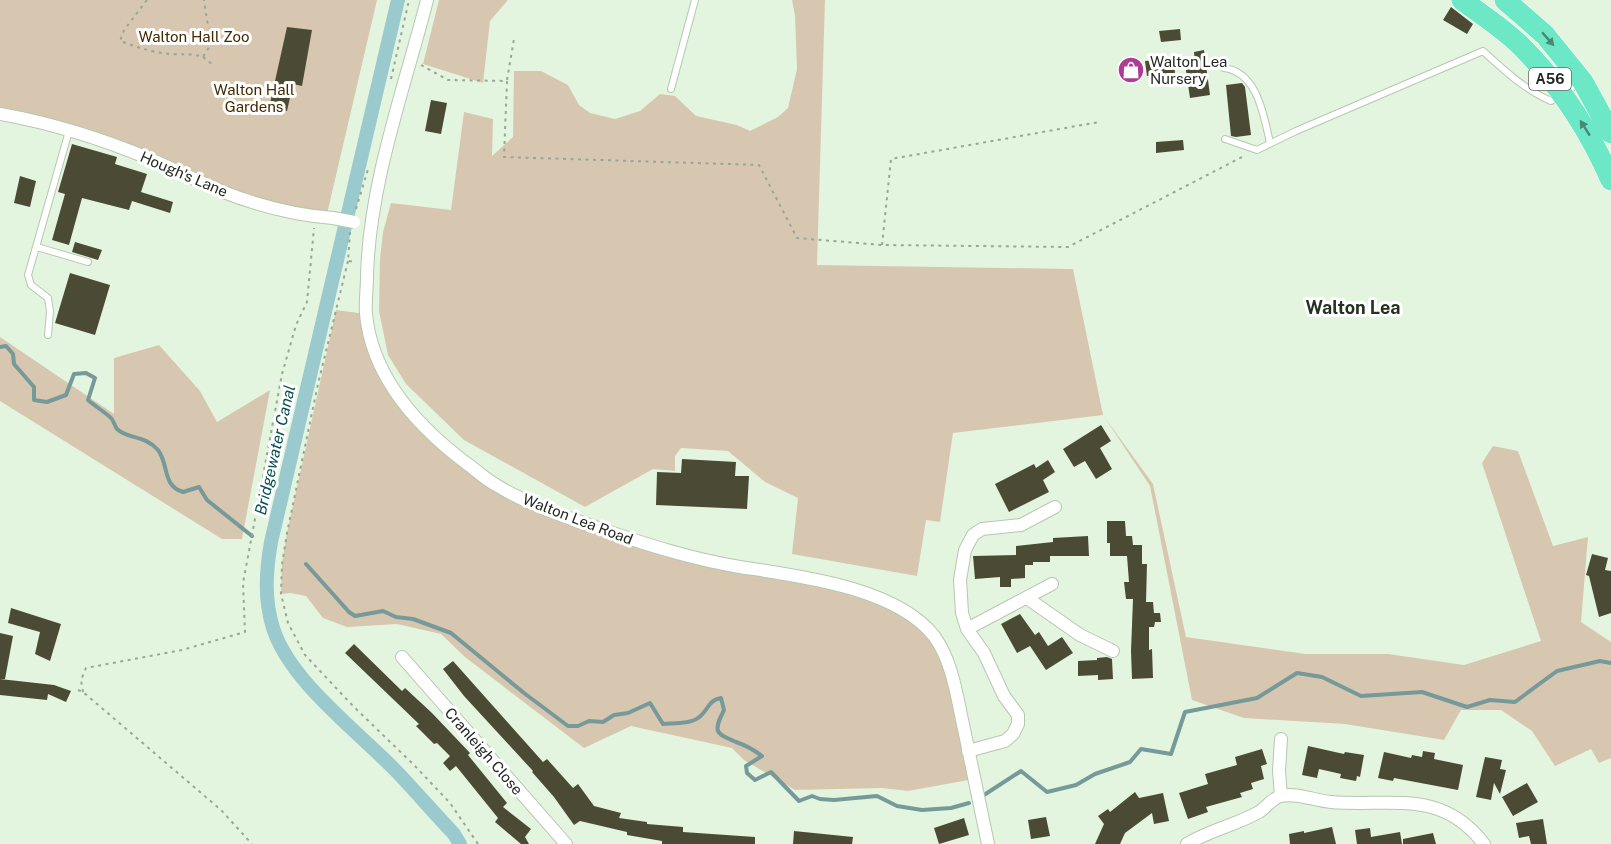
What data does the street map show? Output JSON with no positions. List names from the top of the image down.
{
  "streets": {
    "highway": ["A56"],
    "street": ["Hough's Lane", "Walton Lea Road", "Cranleigh Close"]
  },
  "crossings": [
    ["Hough's Lane", "Walton Lea Road"]
  ],
  "districts": ["Walton Lea"],
  "water": ["Bridgewater Canal"],
  "parks": ["Walton Hall Zoo", "Walton Hall Gardens"],
  "places": {
    "shop": ["Walton Lea Nursery"]
  }
}
